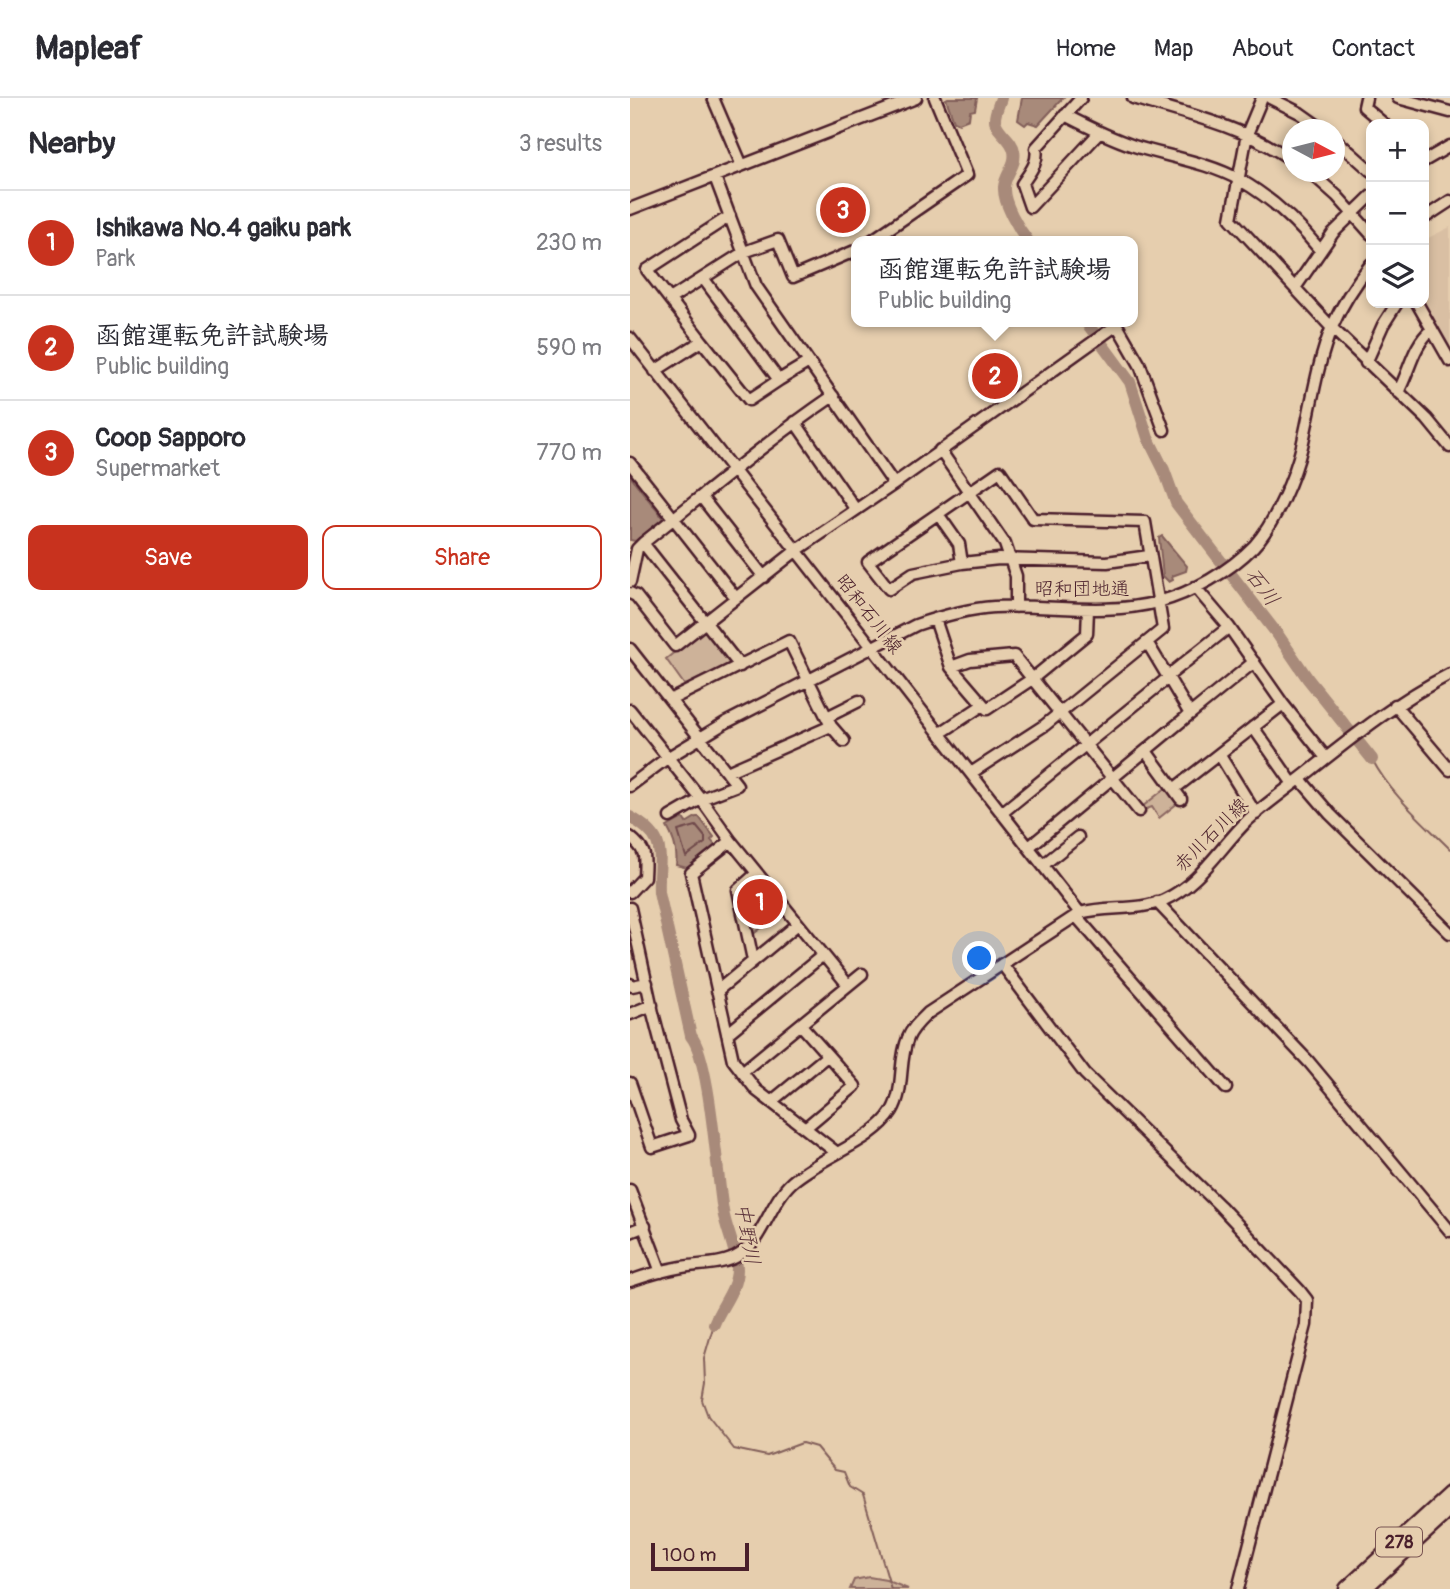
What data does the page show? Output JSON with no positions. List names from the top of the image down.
{
  "streets": {
    "highway": ["278"],
    "street": ["昭和団地通", "昭和石川線", "赤川石川線"]
  },
  "crossings": [
    ["昭和団地通", "昭和石川線"],
    ["昭和石川線", "赤川石川線"]
  ],
  "water": ["石川", "中野川"],
  "scale_bar": "100 m",
  "north": "right",
  "page": {
    "header": "Mapleaf",
    "nav": [
      "Home",
      "Map",
      "About",
      "Contact"
    ],
    "heading": ["Nearby", "3 results"],
    "map_buttons": ["+", "−"],
    "pins": ["3", "2", "1"],
    "list": [
      {
        "mark": "1",
        "name": "Ishikawa No.4 gaiku park",
        "note": "Park",
        "value": "230 m"
      },
      {
        "mark": "2",
        "name": "函館運転免許試験場",
        "note": "Public building",
        "value": "590 m"
      },
      {
        "mark": "3",
        "name": "Coop Sapporo",
        "note": "Supermarket",
        "value": "770 m"
      }
    ],
    "popup": ["函館運転免許試験場", "Public building"],
    "buttons": ["Save", "Share"],
    "scale": "100 m"
  }
}
